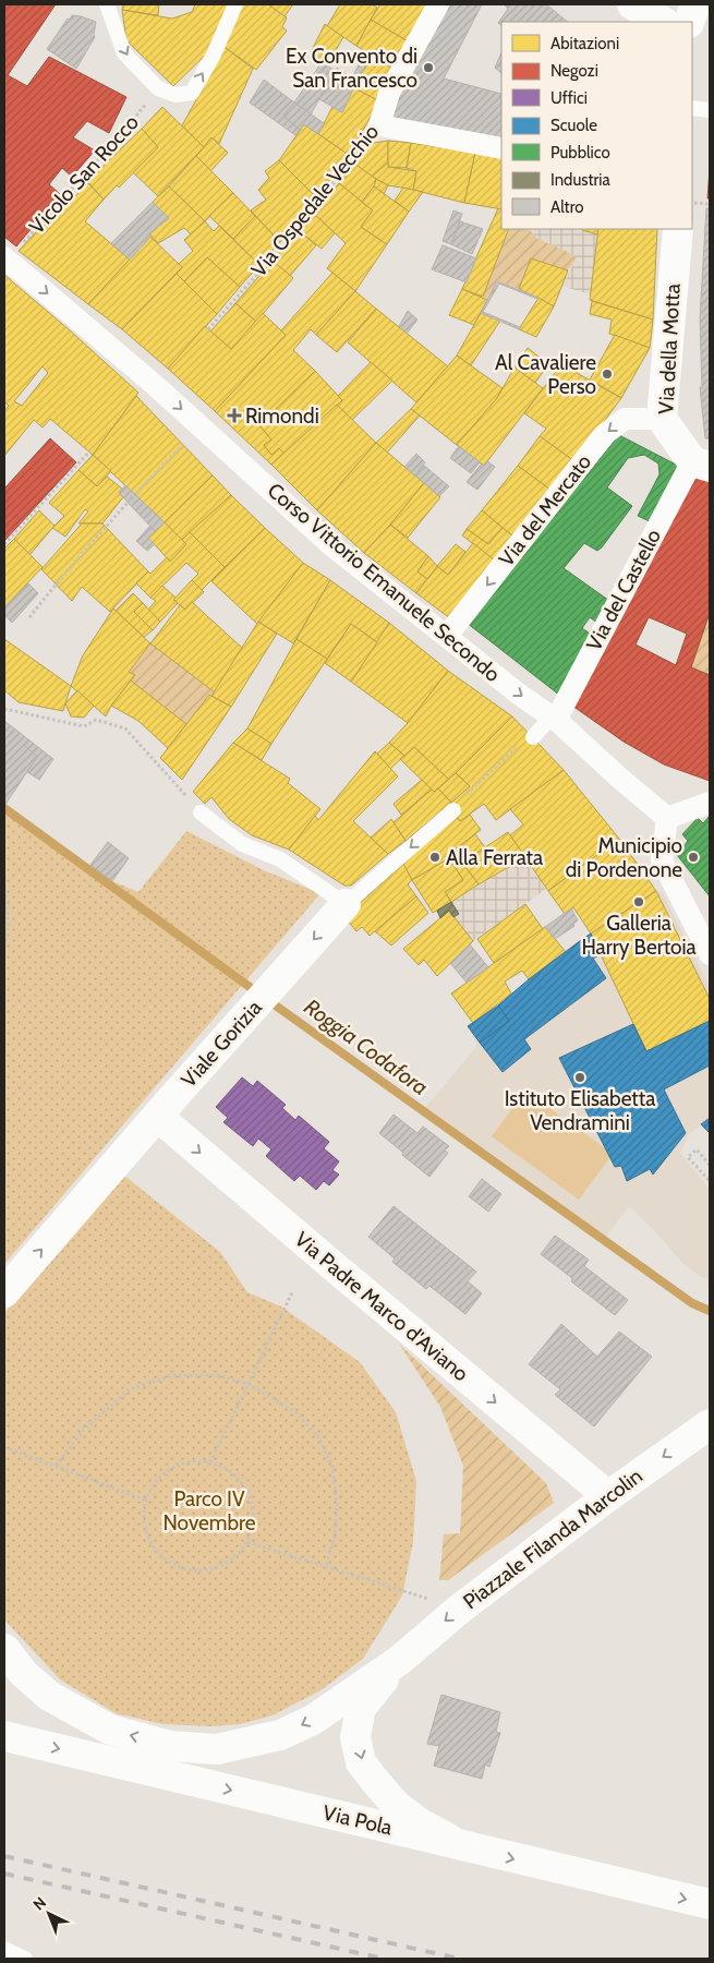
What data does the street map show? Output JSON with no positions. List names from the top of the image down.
{
  "streets": {
    "street": [
      "Via Ospedale Vecchio",
      "Via della Motta",
      "Via del Mercato",
      "Corso Vittorio Emanuele Secondo",
      "Via del Castello",
      "Viale Gorizia",
      "Via Padre Marco d'Aviano",
      "Piazzale Filanda Marcolin",
      "Via Pola"
    ],
    "path": ["Vicolo San Rocco"]
  },
  "crossings": [
    ["Vicolo San Rocco", "Corso Vittorio Emanuele Secondo"],
    ["Via della Motta", "Via del Mercato"],
    ["Via della Motta", "Via del Castello"],
    ["Via del Mercato", "Corso Vittorio Emanuele Secondo"],
    ["Corso Vittorio Emanuele Secondo", "Via del Castello"],
    ["Viale Gorizia", "Via Padre Marco d'Aviano"],
    ["Via Padre Marco d'Aviano", "Piazzale Filanda Marcolin"],
    ["Piazzale Filanda Marcolin", "Via Pola"]
  ],
  "one_way": [
    "Via del Mercato",
    "Corso Vittorio Emanuele Secondo",
    "Via Padre Marco d'Aviano",
    "Via Pola"
  ],
  "water": ["Roggia Codafora"],
  "parks": ["Parco IV Novembre"],
  "places": {
    "other": [
      "Ex Convento di San Francesco",
      "Al Cavaliere Perso",
      "Alla Ferrata",
      "Municipio di Pordenone",
      "Galleria Harry Bertoia",
      "Istituto Elisabetta Vendramini"
    ],
    "health": ["Rimondi"]
  },
  "legend": [
    "Abitazioni",
    "Negozi",
    "Uffici",
    "Scuole",
    "Pubblico",
    "Industria",
    "Altro"
  ],
  "north": "top left"
}
